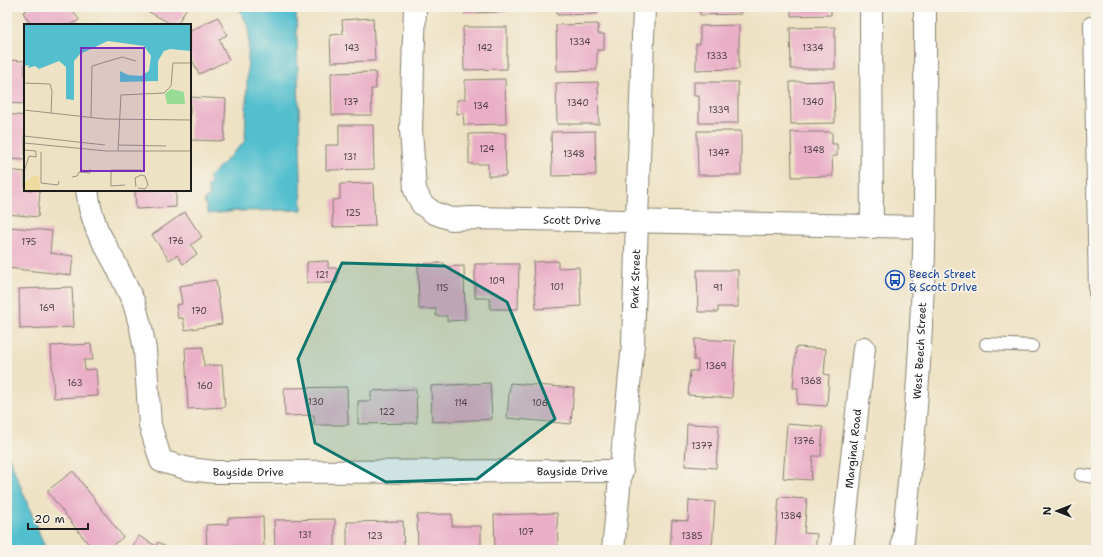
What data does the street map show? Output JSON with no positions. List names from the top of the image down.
{
  "streets": {
    "main road": [
      "Scott Drive",
      "Park Street",
      "West Beech Street",
      "Marginal Road",
      "Bayside Drive"
    ]
  },
  "crossings": [
    ["Scott Drive", "Park Street"],
    ["Scott Drive", "West Beech Street"],
    ["Park Street", "Bayside Drive"]
  ],
  "places": {
    "bus stop": ["Beech Street & Scott Drive"]
  },
  "house_numbers": [
    "1334",
    "143",
    "142",
    "1334",
    "1333",
    "137",
    "1340",
    "1340",
    "134",
    "1339",
    "124",
    "1348",
    "1347",
    "1348",
    "131",
    "125",
    "176",
    "175",
    "121",
    "109",
    "101",
    "115",
    "91",
    "169",
    "170",
    "1369",
    "1368",
    "163",
    "160",
    "130",
    "114",
    "106",
    "122",
    "1376",
    "1377",
    "1384",
    "107",
    "131",
    "123",
    "1385"
  ],
  "scale_bar": "20 m",
  "north": "left"
}
